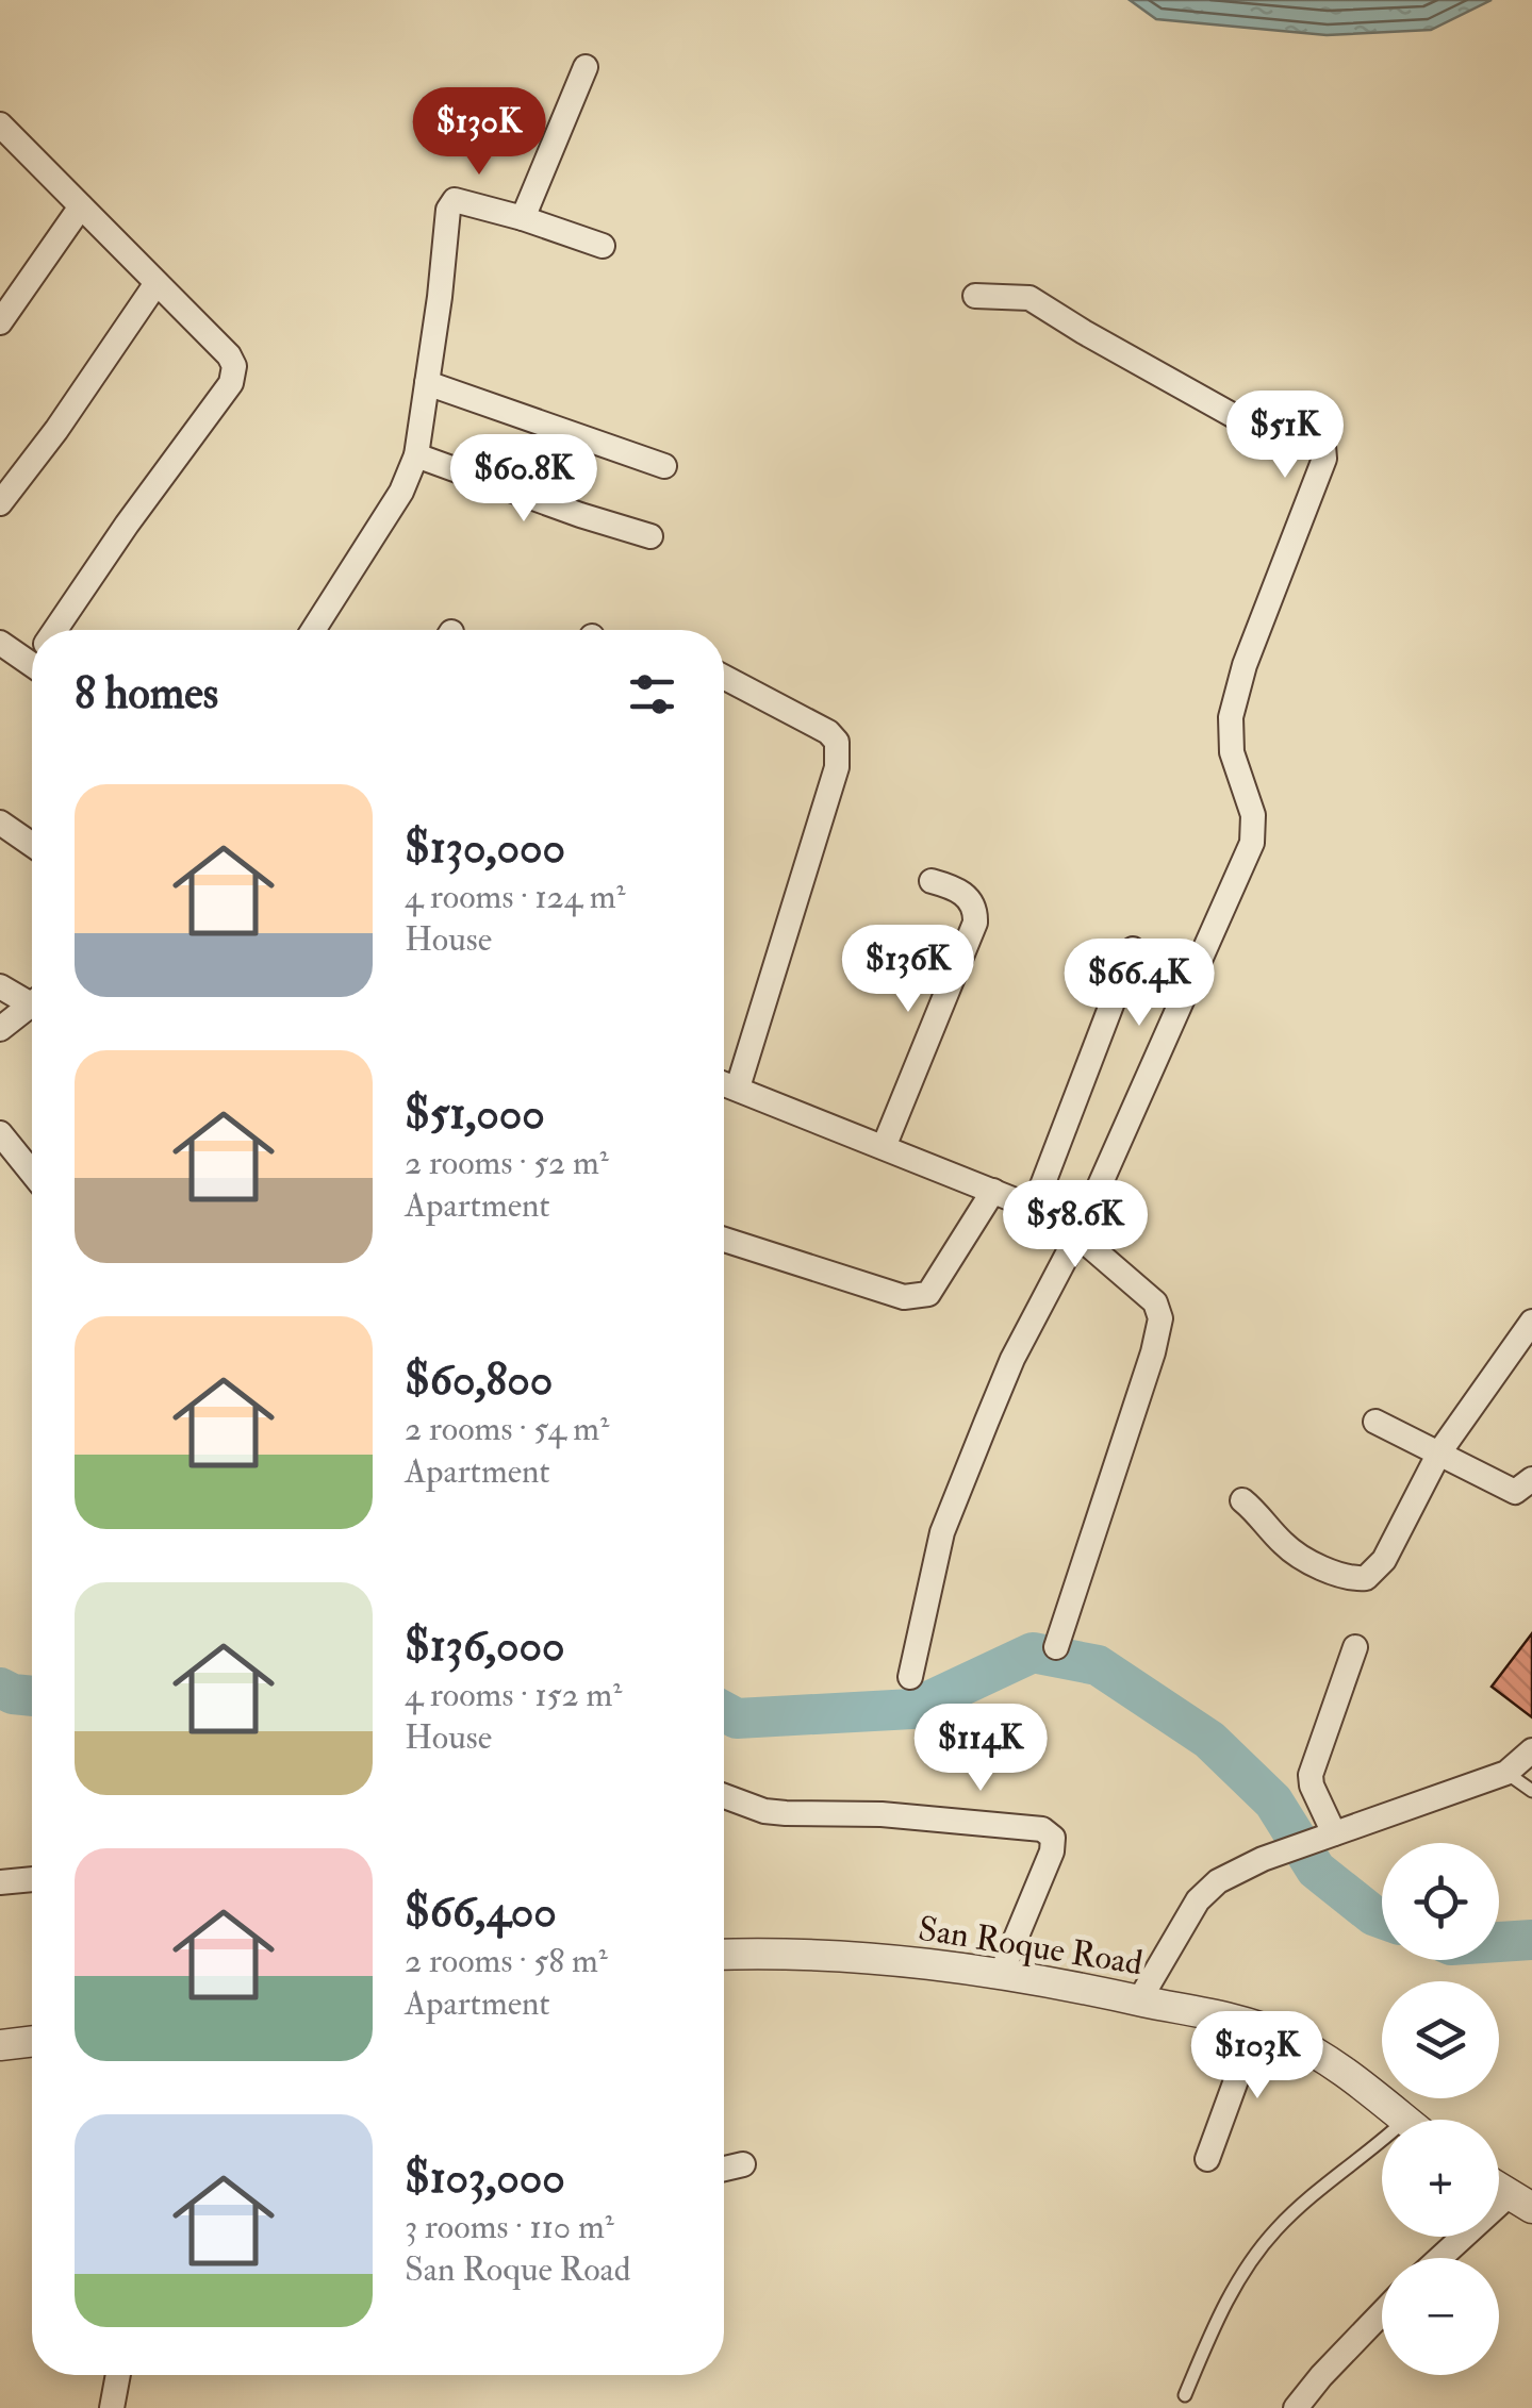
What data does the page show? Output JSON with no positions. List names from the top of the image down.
{
  "streets": {
    "street": ["San Roque Road"]
  },
  "page": {
    "price": [
      "$130K",
      "$51K",
      "$60.8K",
      "$136K",
      "$66.4K",
      "$58.6K",
      "$114K",
      "$103K"
    ],
    "heading": "8 homes",
    "list": [
      {
        "name": "$130,000",
        "note": "4 rooms · 124 m² · House"
      },
      {
        "name": "$51,000",
        "note": "2 rooms · 52 m² · Apartment"
      },
      {
        "name": "$60,800",
        "note": "2 rooms · 54 m² · Apartment"
      },
      {
        "name": "$136,000",
        "note": "4 rooms · 152 m² · House"
      },
      {
        "name": "$66,400",
        "note": "2 rooms · 58 m² · Apartment"
      },
      {
        "name": "$103,000",
        "note": "3 rooms · 110 m² · San Roque Road"
      }
    ],
    "map_buttons": ["+", "−"]
  }
}
